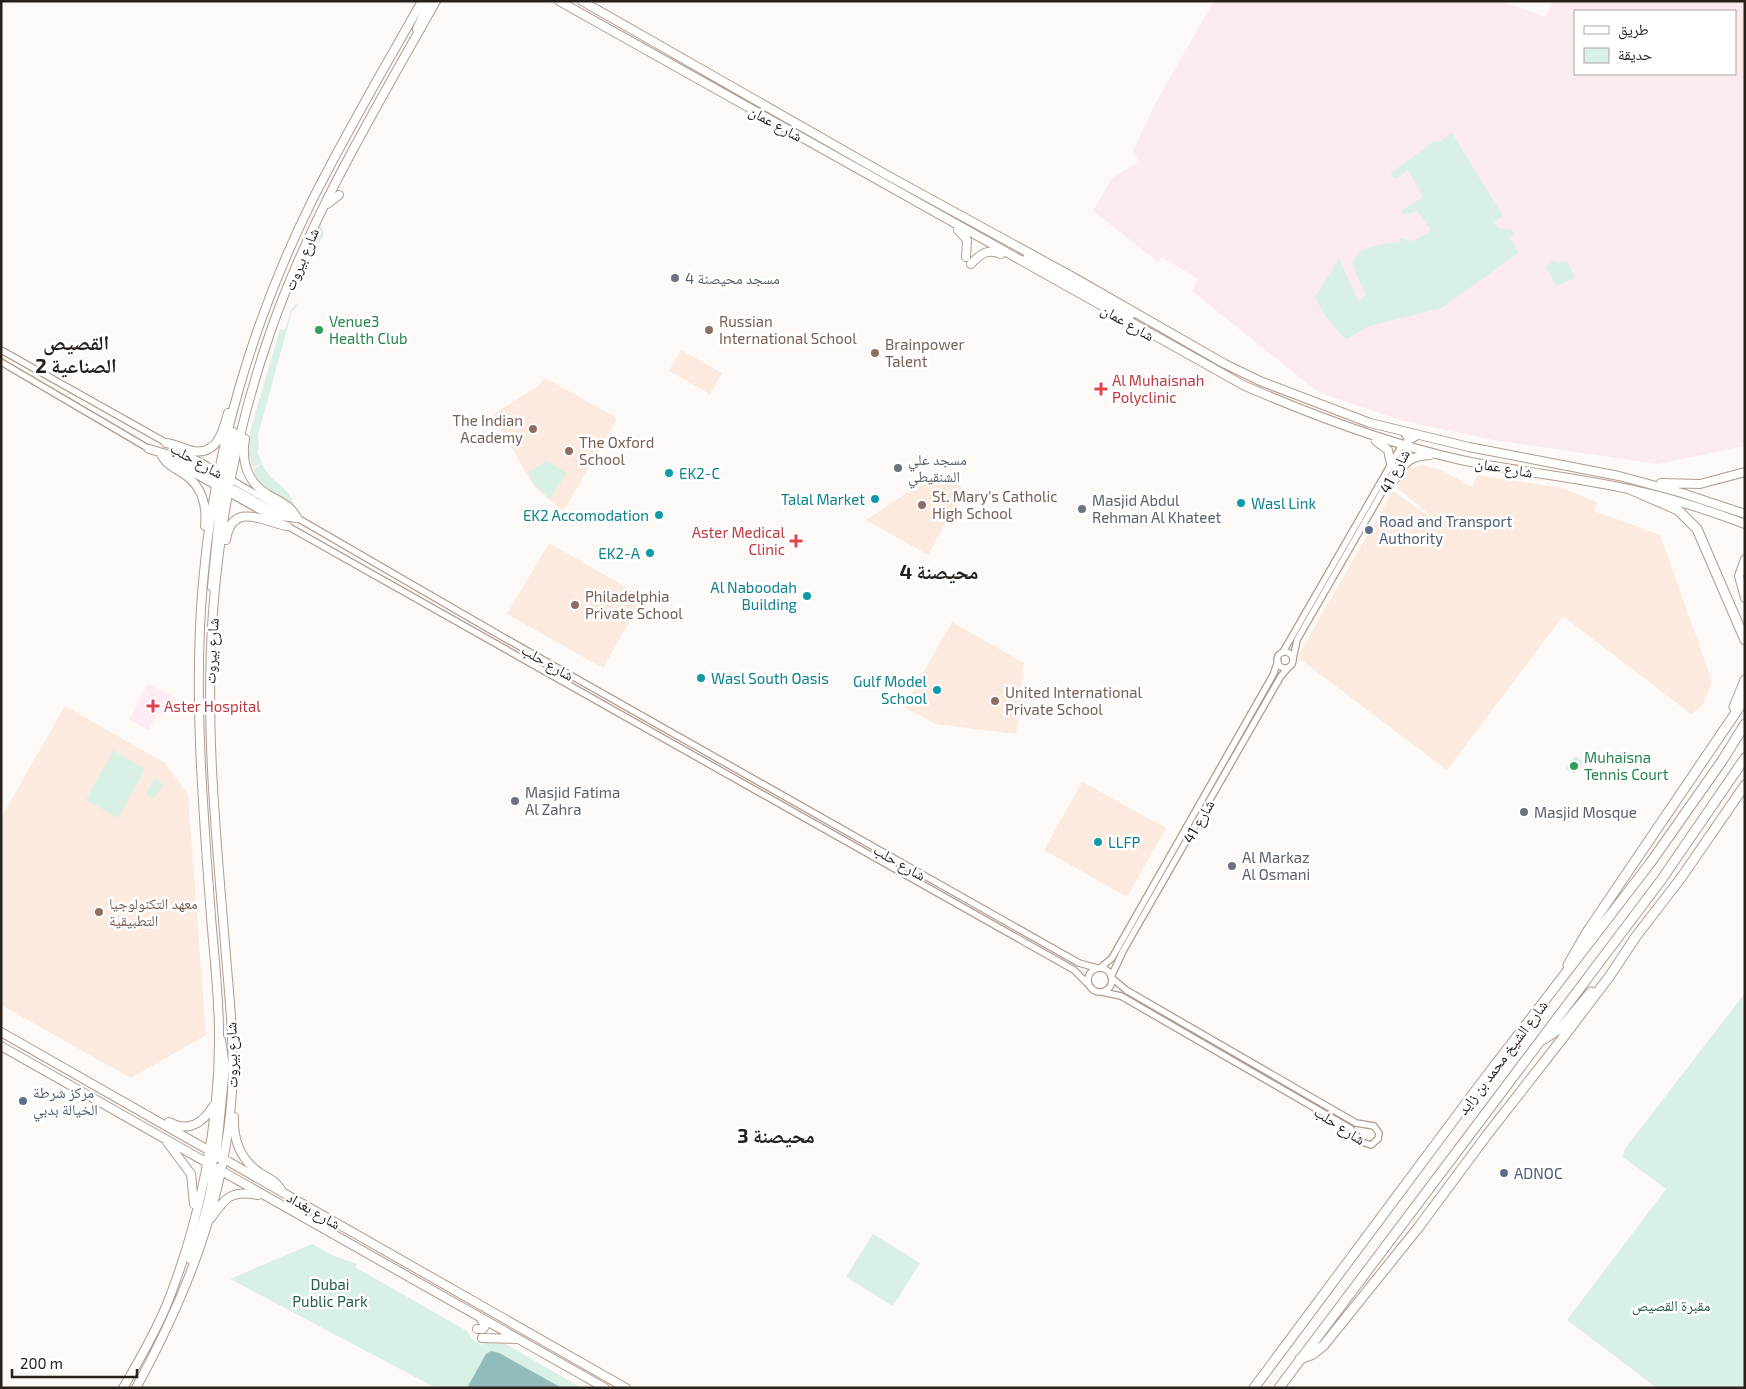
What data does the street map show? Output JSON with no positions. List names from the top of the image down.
{
  "streets": {
    "highway": ["شارع الشيخ محمد بن زايد"],
    "main road": ["شارع عمان", "شارع بيروت", "شارع بغداد"],
    "street": ["شارع حلب", "شارع 41"]
  },
  "crossings": [
    ["شارع عمان", "شارع 41"],
    ["شارع بيروت", "شارع حلب"],
    ["شارع بيروت", "شارع بغداد"],
    ["شارع حلب", "شارع 41"]
  ],
  "districts": ["القصيص الصناعية 2", "محيصنة 4", "محيصنة 3"],
  "parks": ["Dubai Public Park", "مقبرة القصيص"],
  "places": {
    "other": [
      "مسجد محيصنة 4",
      "Venue3 Health Club",
      "Russian International School",
      "Brainpower Talent",
      "The Indian Academy",
      "The Oxford School",
      "مسجد علي الشنقيطي",
      "EK2-C",
      "Talal Market",
      "Wasl Link",
      "St. Mary's Catholic High School",
      "Masjid Abdul Rehman Al Khateet",
      "EK2 Accomodation",
      "Road and Transport Authority",
      "EK2-A",
      "Al Naboodah Building",
      "Philadelphia Private School",
      "Wasl South Oasis",
      "Gulf Model School",
      "United International Private School",
      "Muhaisna Tennis Court",
      "Masjid Fatima Al Zahra",
      "Masjid Mosque",
      "LLFP",
      "Al Markaz Al Osmani",
      "معهد التكنولوجيا التطبيقية",
      "مركز شرطة الخيالة بدبي",
      "ADNOC"
    ],
    "health": ["Al Muhaisnah Polyclinic", "Aster Medical Clinic", "Aster Hospital"]
  },
  "legend": ["طريق", "حديقة"],
  "scale_bar": "200 m"
}
